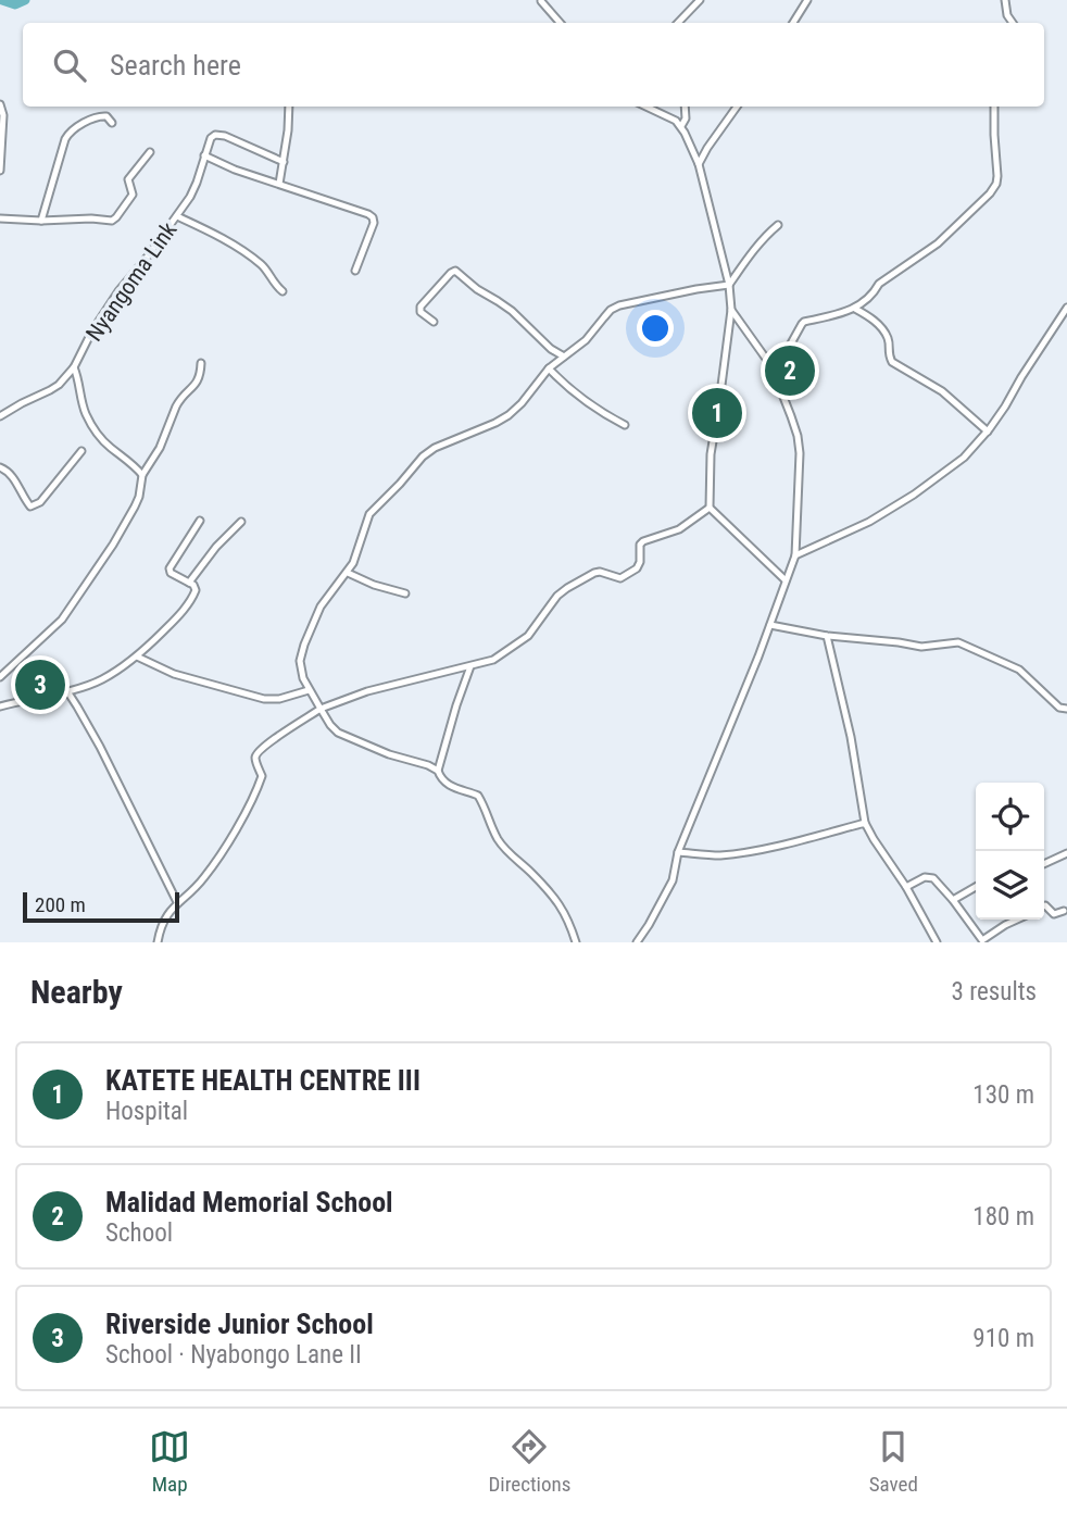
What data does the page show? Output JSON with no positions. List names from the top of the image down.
{
  "streets": {
    "street": ["Nyangoma Link"]
  },
  "scale_bar": "200 m",
  "page": {
    "search": "Search here",
    "pins": ["2", "1", "3"],
    "scale": "200 m",
    "heading": ["Nearby", "3 results"],
    "list": [
      {
        "mark": "1",
        "name": "KATETE HEALTH CENTRE III",
        "note": "Hospital",
        "value": "130 m"
      },
      {
        "mark": "2",
        "name": "Malidad Memorial School",
        "note": "School",
        "value": "180 m"
      },
      {
        "mark": "3",
        "name": "Riverside Junior School",
        "note": "School · Nyabongo Lane II",
        "value": "910 m"
      }
    ],
    "nav": ["Map", "Directions", "Saved"]
  }
}
